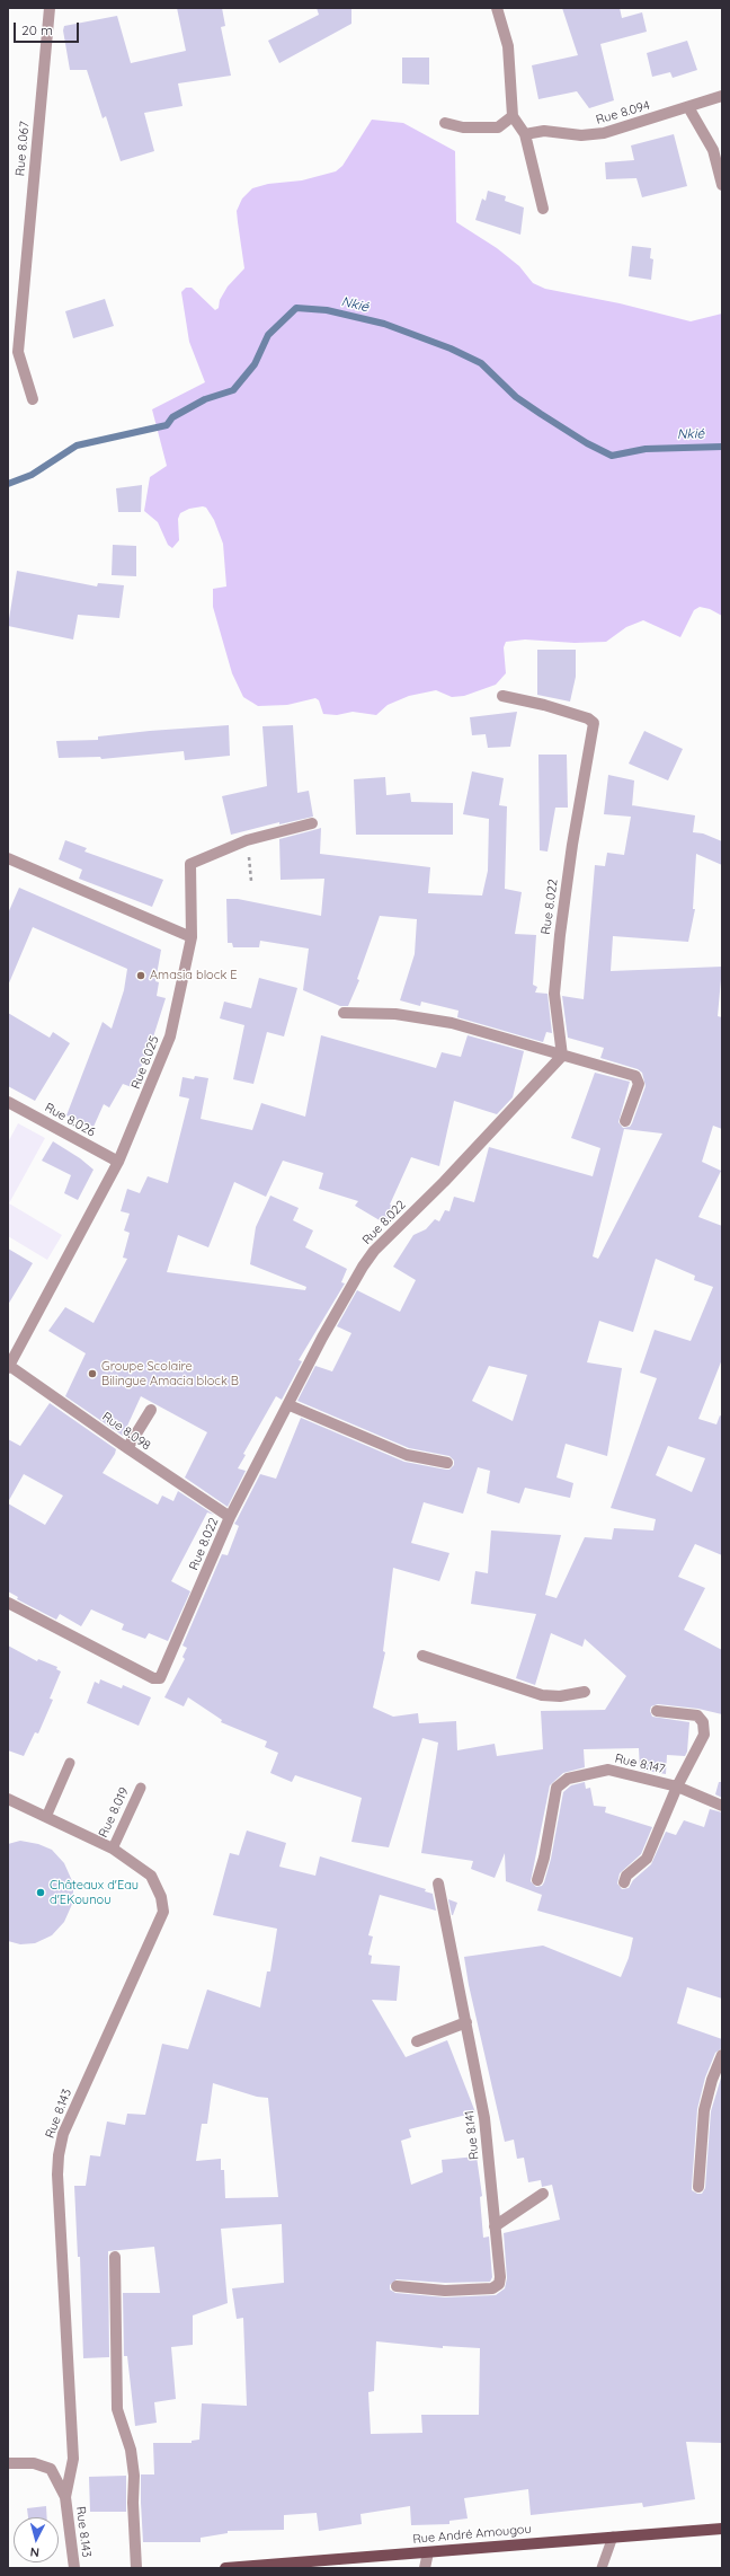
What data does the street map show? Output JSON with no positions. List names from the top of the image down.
{
  "streets": {
    "main road": ["Rue André Amougou"],
    "street": [
      "Rue 8.094",
      "Rue 8.067",
      "Rue 8.022",
      "Rue 8.025",
      "Rue 8.026",
      "Rue 8.098",
      "Rue 8.147",
      "Rue 8.143",
      "Rue 8.141"
    ],
    "lane": ["Rue 8.019"]
  },
  "crossings": [
    ["Rue 8.022", "Rue 8.098"],
    ["Rue 8.025", "Rue 8.026"],
    ["Rue 8.025", "Rue 8.098"],
    ["Rue 8.019", "Rue 8.143"]
  ],
  "water": ["Nkié"],
  "places": ["Amasia block E", "Groupe Scolaire Bilingue Amacia block B", "Châteaux d'Eau d'EKounou"],
  "scale_bar": "20 m",
  "north": "bottom"
}
